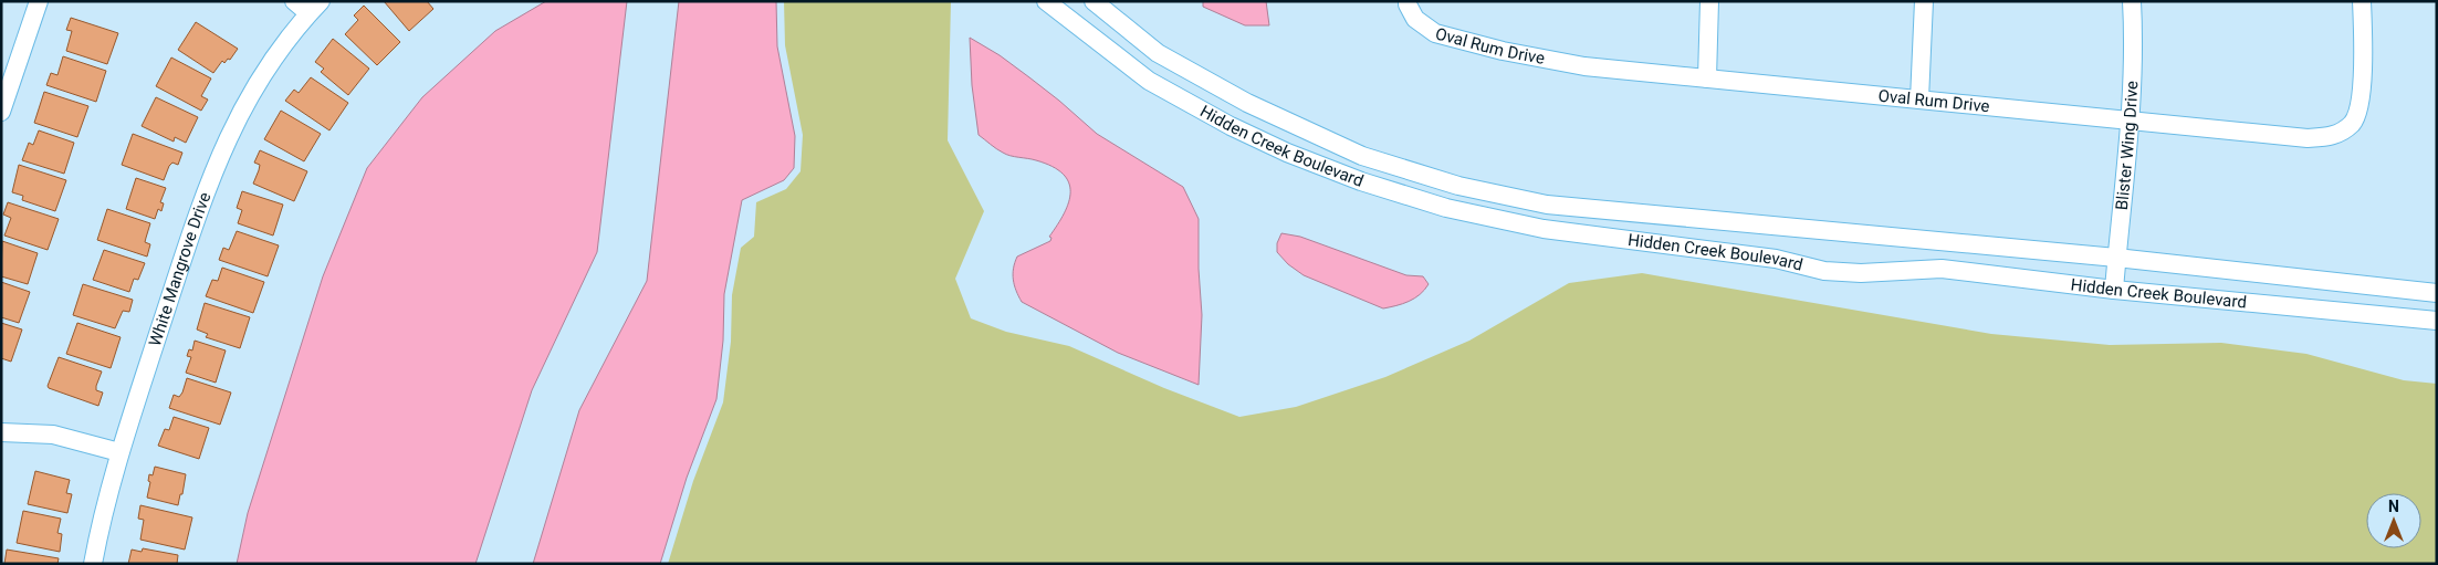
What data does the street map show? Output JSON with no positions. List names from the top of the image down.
{
  "streets": {
    "street": [
      "Oval Rum Drive",
      "Hidden Creek Boulevard",
      "Blister Wing Drive",
      "White Mangrove Drive"
    ]
  },
  "crossings": [
    ["Oval Rum Drive", "Blister Wing Drive"],
    ["Hidden Creek Boulevard", "Blister Wing Drive"]
  ],
  "north": "top"
}
